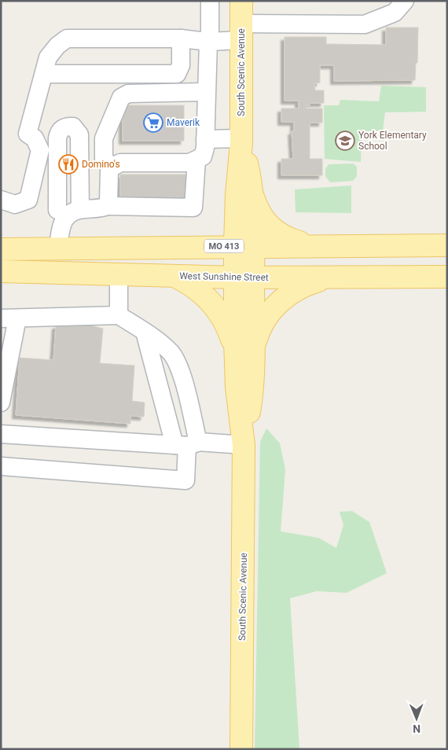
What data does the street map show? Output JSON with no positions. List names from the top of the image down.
{
  "streets": {
    "main road": ["South Scenic Avenue", "MO 413", "West Sunshine Street"]
  },
  "crossings": [
    ["South Scenic Avenue", "MO 413"],
    ["South Scenic Avenue", "West Sunshine Street"]
  ],
  "places": {
    "supermarket": ["Maverik"],
    "school or university": ["York Elementary School"],
    "restaurant": ["Domino's"]
  },
  "north": "bottom"
}
